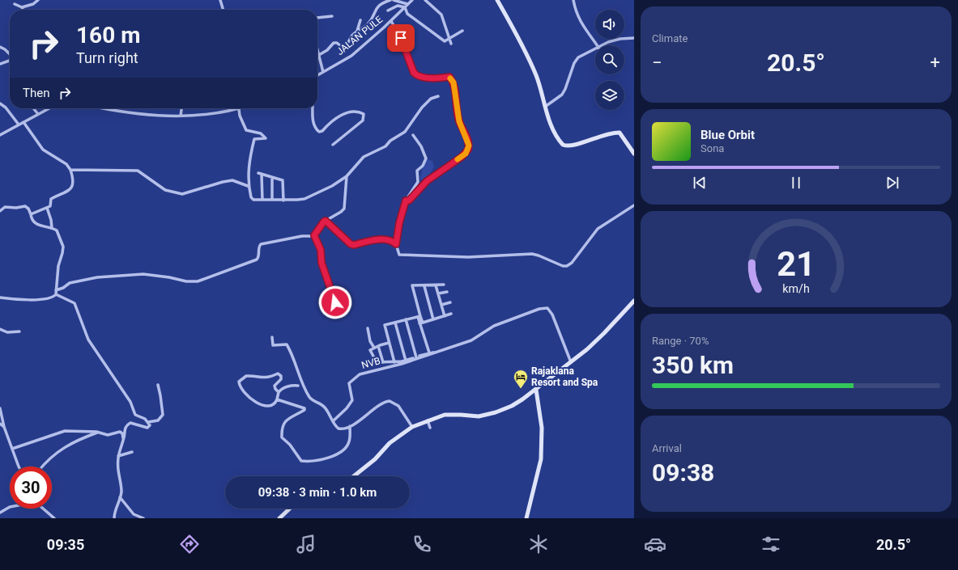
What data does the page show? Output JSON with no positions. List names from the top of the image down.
{
  "streets": {
    "street": ["JALAN PULE", "NVB"]
  },
  "places": {
    "hotel": ["Rajaklana Resort and Spa"]
  },
  "page": {
    "tile": [
      "Climate",
      ["Range · 70%", "350 km"],
      ["Arrival", "09:38"]
    ],
    "turn": ["160 m", "Turn right"],
    "heat": ["−", "20.5°", "+"],
    "then": "Then",
    "song": ["Blue Orbit", "Sona"],
    "limit": "30",
    "trip": "09:38 · 3 min · 1.0 km",
    "tabs": ["09:35", "20.5°"],
    "gauge": ["21", "km/h"]
  }
}
